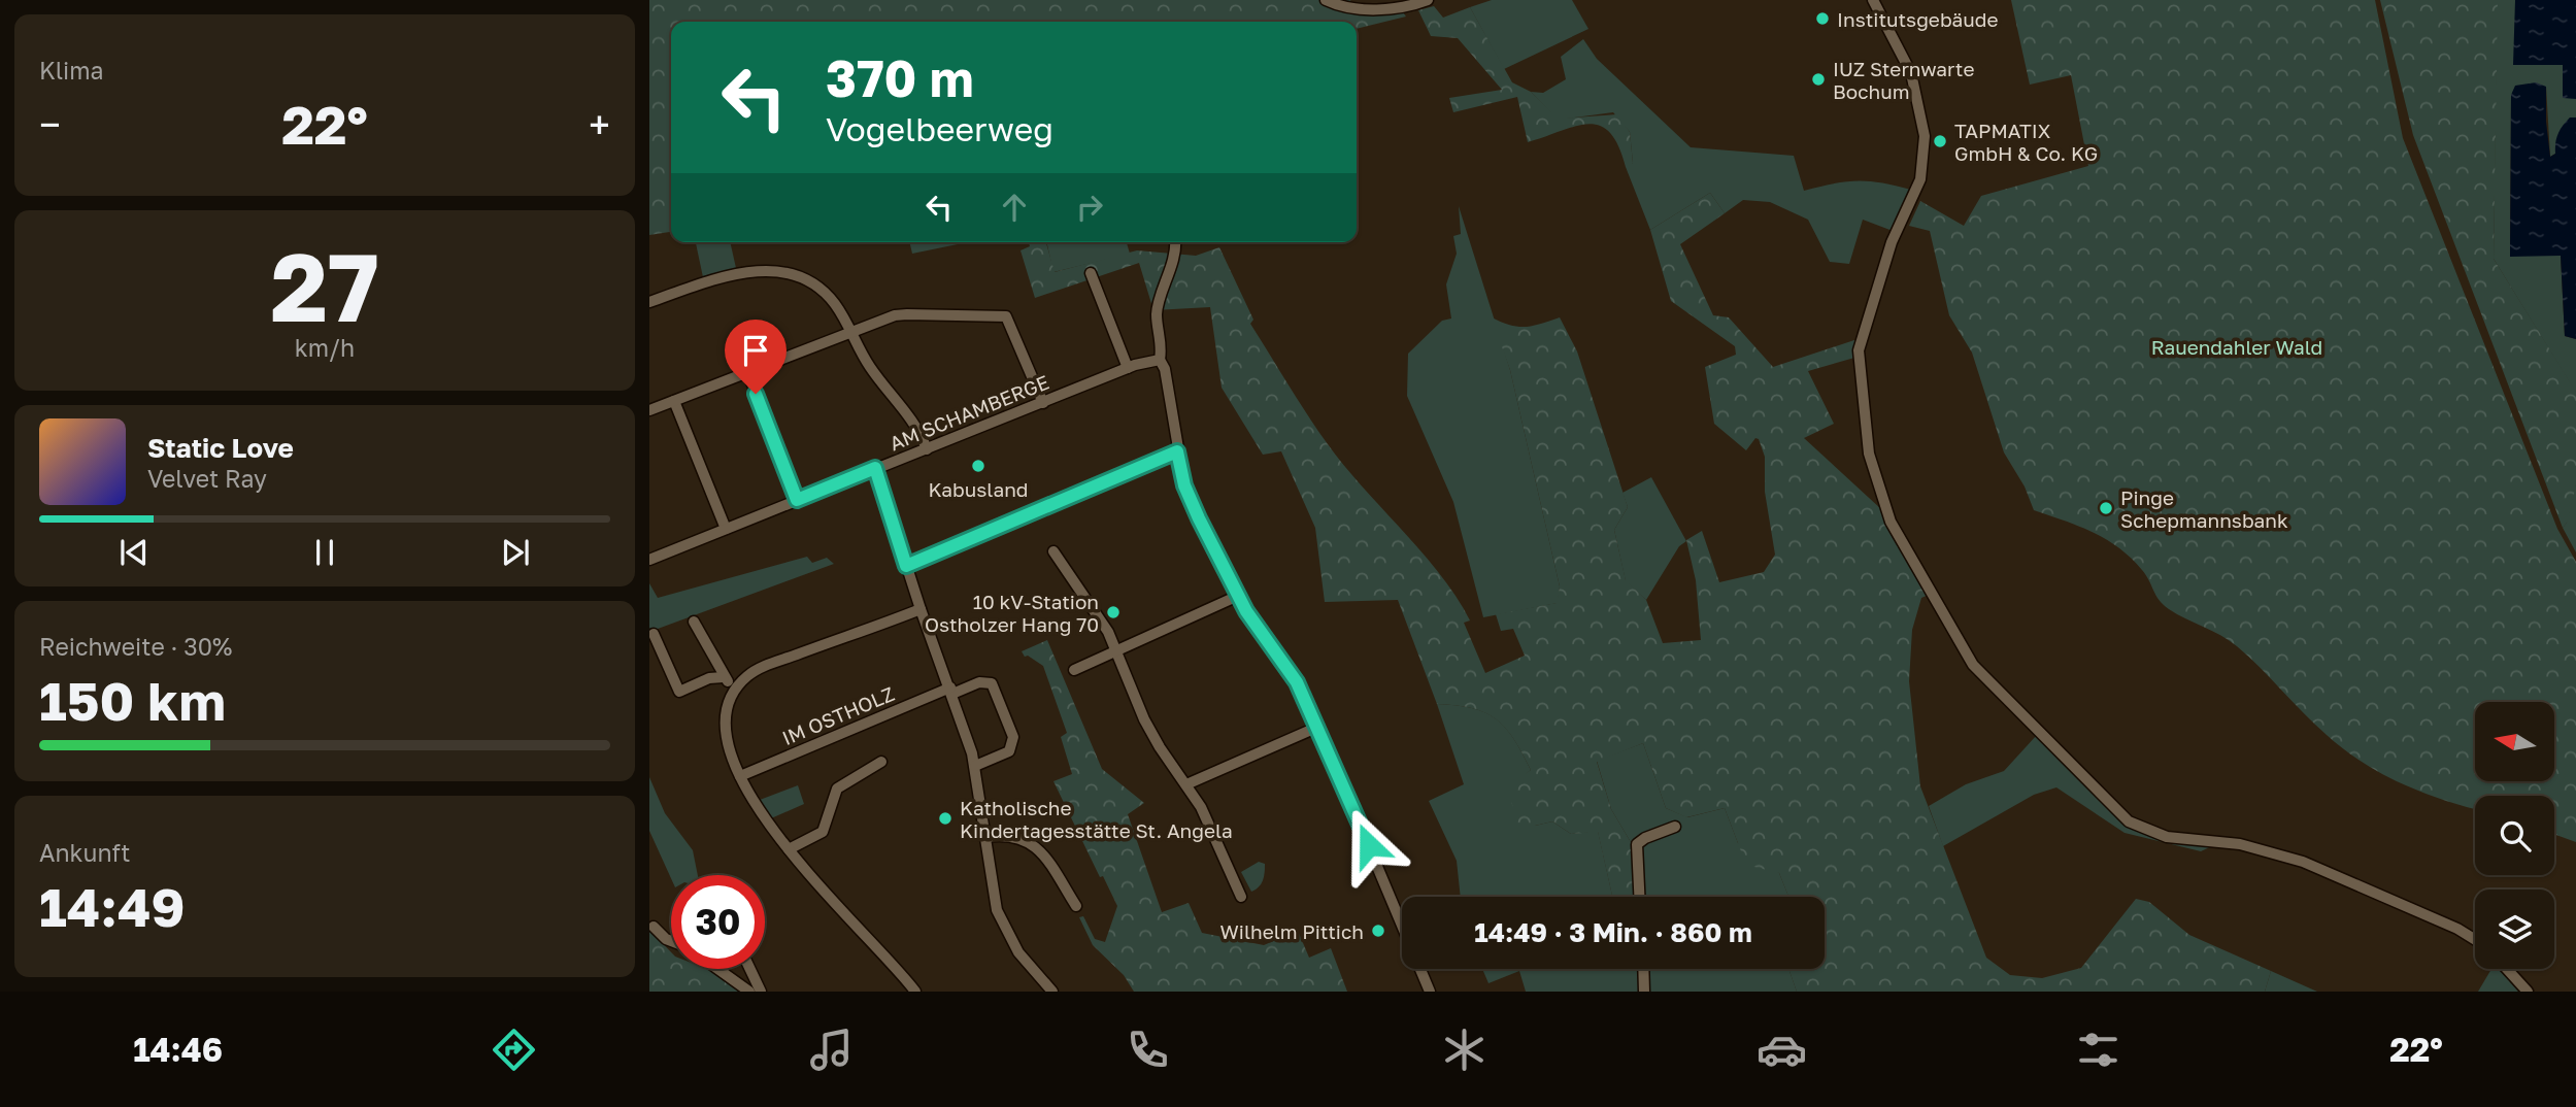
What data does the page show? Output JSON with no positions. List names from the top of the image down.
{
  "streets": {
    "street": ["AM SCHAMBERGE", "IM OSTHOLZ"]
  },
  "parks": ["Rauendahler Wald"],
  "places": [
    "Institutsgebäude",
    "IUZ Sternwarte Bochum",
    "TAPMATIX GmbH & Co. KG",
    "Kabusland",
    "Pinge Schepmannsbank",
    "10 kV-Station Ostholzer Hang 70",
    "Katholische Kindertagesstätte St. Angela",
    "Wilhelm Pittich"
  ],
  "north": "left",
  "page": {
    "tile": [
      "Klima",
      ["27", "km/h"],
      ["Reichweite · 30%", "150 km"],
      ["Ankunft", "14:49"]
    ],
    "turn": ["370 m", "Vogelbeerweg"],
    "heat": ["−", "22°", "+"],
    "song": ["Static Love", "Velvet Ray"],
    "limit": "30",
    "trip": "14:49 · 3 Min. · 860 m",
    "tabs": ["14:46", "22°"]
  }
}
